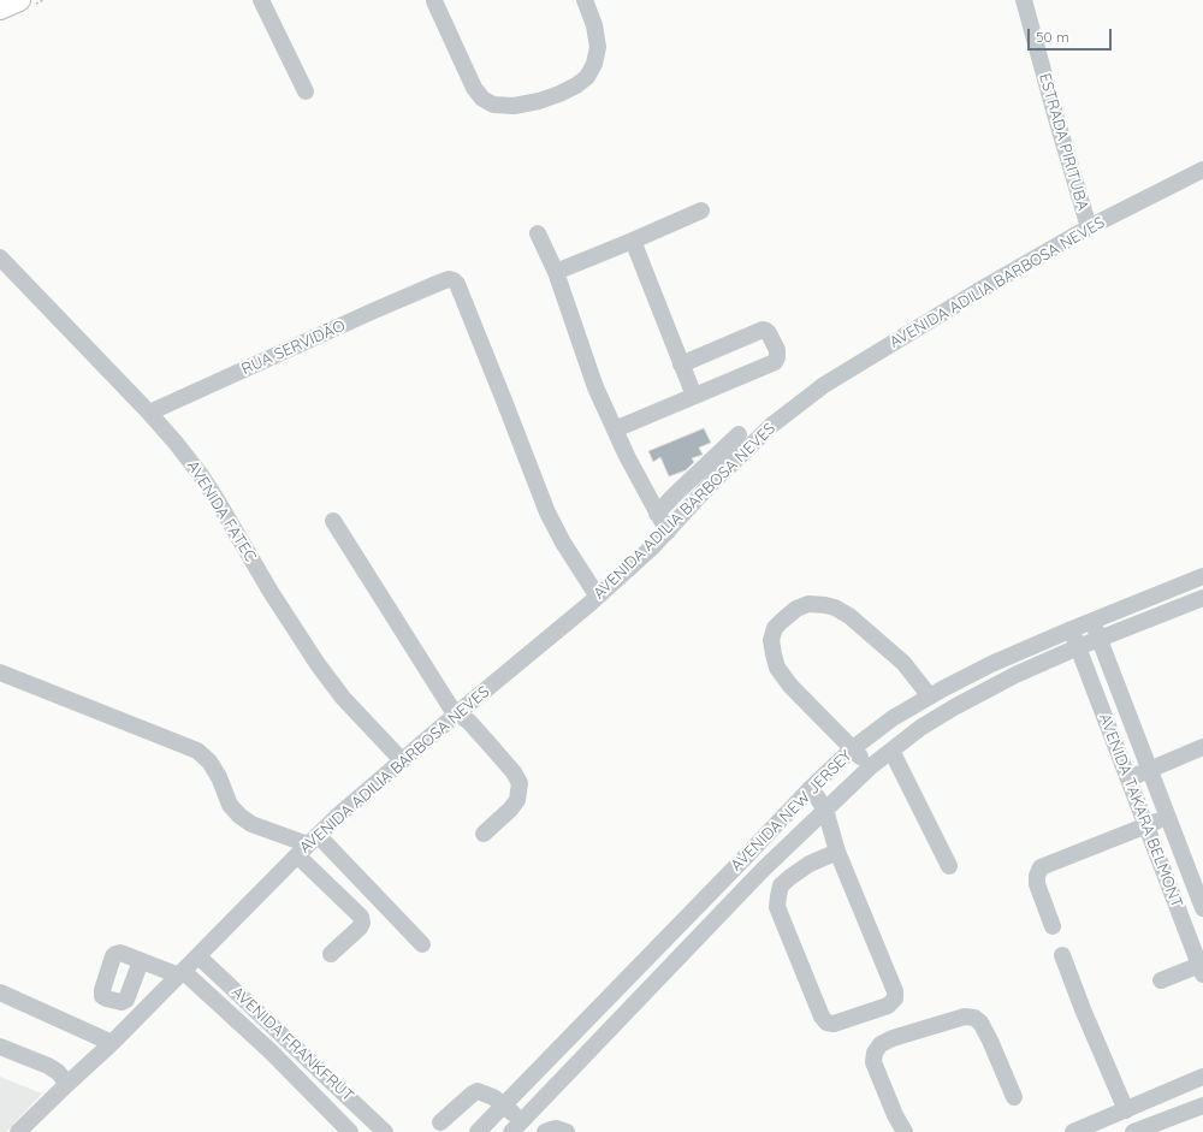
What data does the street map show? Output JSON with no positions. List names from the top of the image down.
{
  "streets": {
    "street": [
      "ESTRADA PIRITUBA",
      "AVENIDA ADILIA BARBOSA NEVES",
      "RUA SERVIDÃO",
      "AVENIDA FATEC",
      "AVENIDA NEW JERSEY",
      "AVENIDA TAKARA BELMONT",
      "AVENIDA FRANKFRUT"
    ]
  },
  "crossings": [
    ["ESTRADA PIRITUBA", "AVENIDA ADILIA BARBOSA NEVES"],
    ["AVENIDA ADILIA BARBOSA NEVES", "RUA SERVIDÃO"],
    ["AVENIDA ADILIA BARBOSA NEVES", "AVENIDA FATEC"],
    ["AVENIDA ADILIA BARBOSA NEVES", "AVENIDA FRANKFRUT"],
    ["RUA SERVIDÃO", "AVENIDA FATEC"],
    ["AVENIDA NEW JERSEY", "AVENIDA TAKARA BELMONT"]
  ],
  "scale_bar": "50 m"
}
